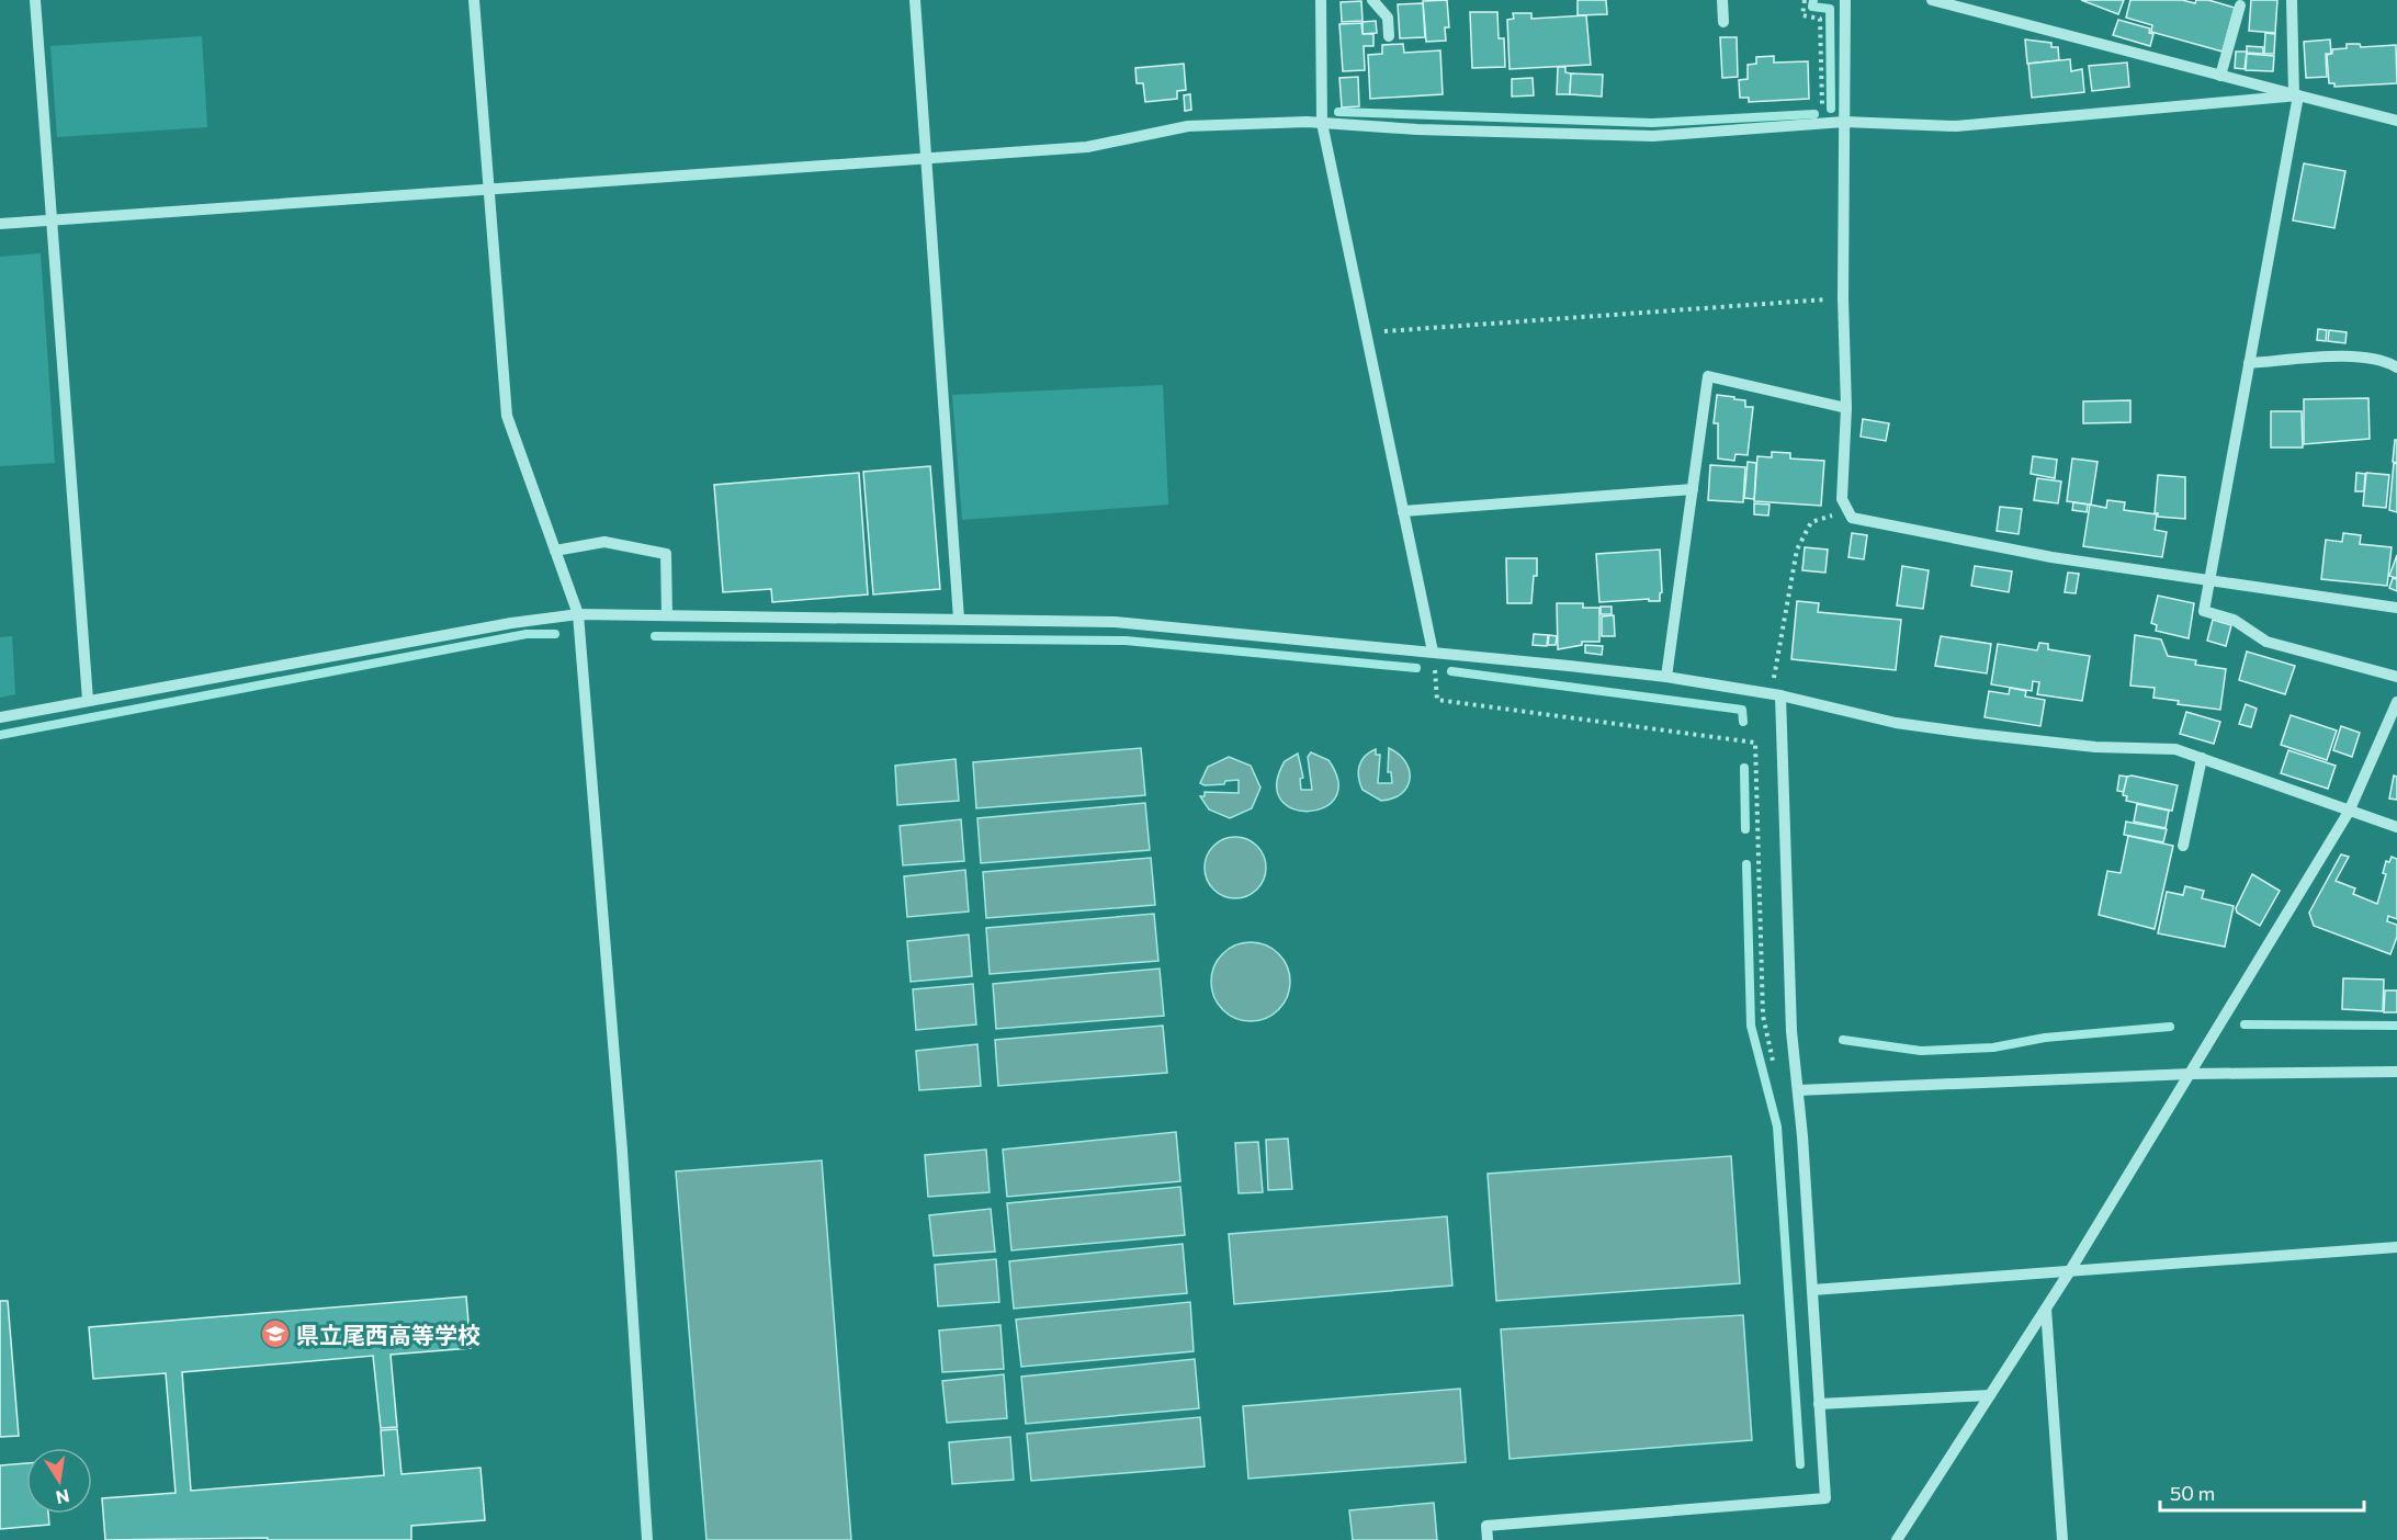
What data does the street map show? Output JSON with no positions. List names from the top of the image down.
{
  "places": {
    "school or university": ["県立尾西高等学校"]
  },
  "scale_bar": "50 m",
  "north": "bottom"
}
